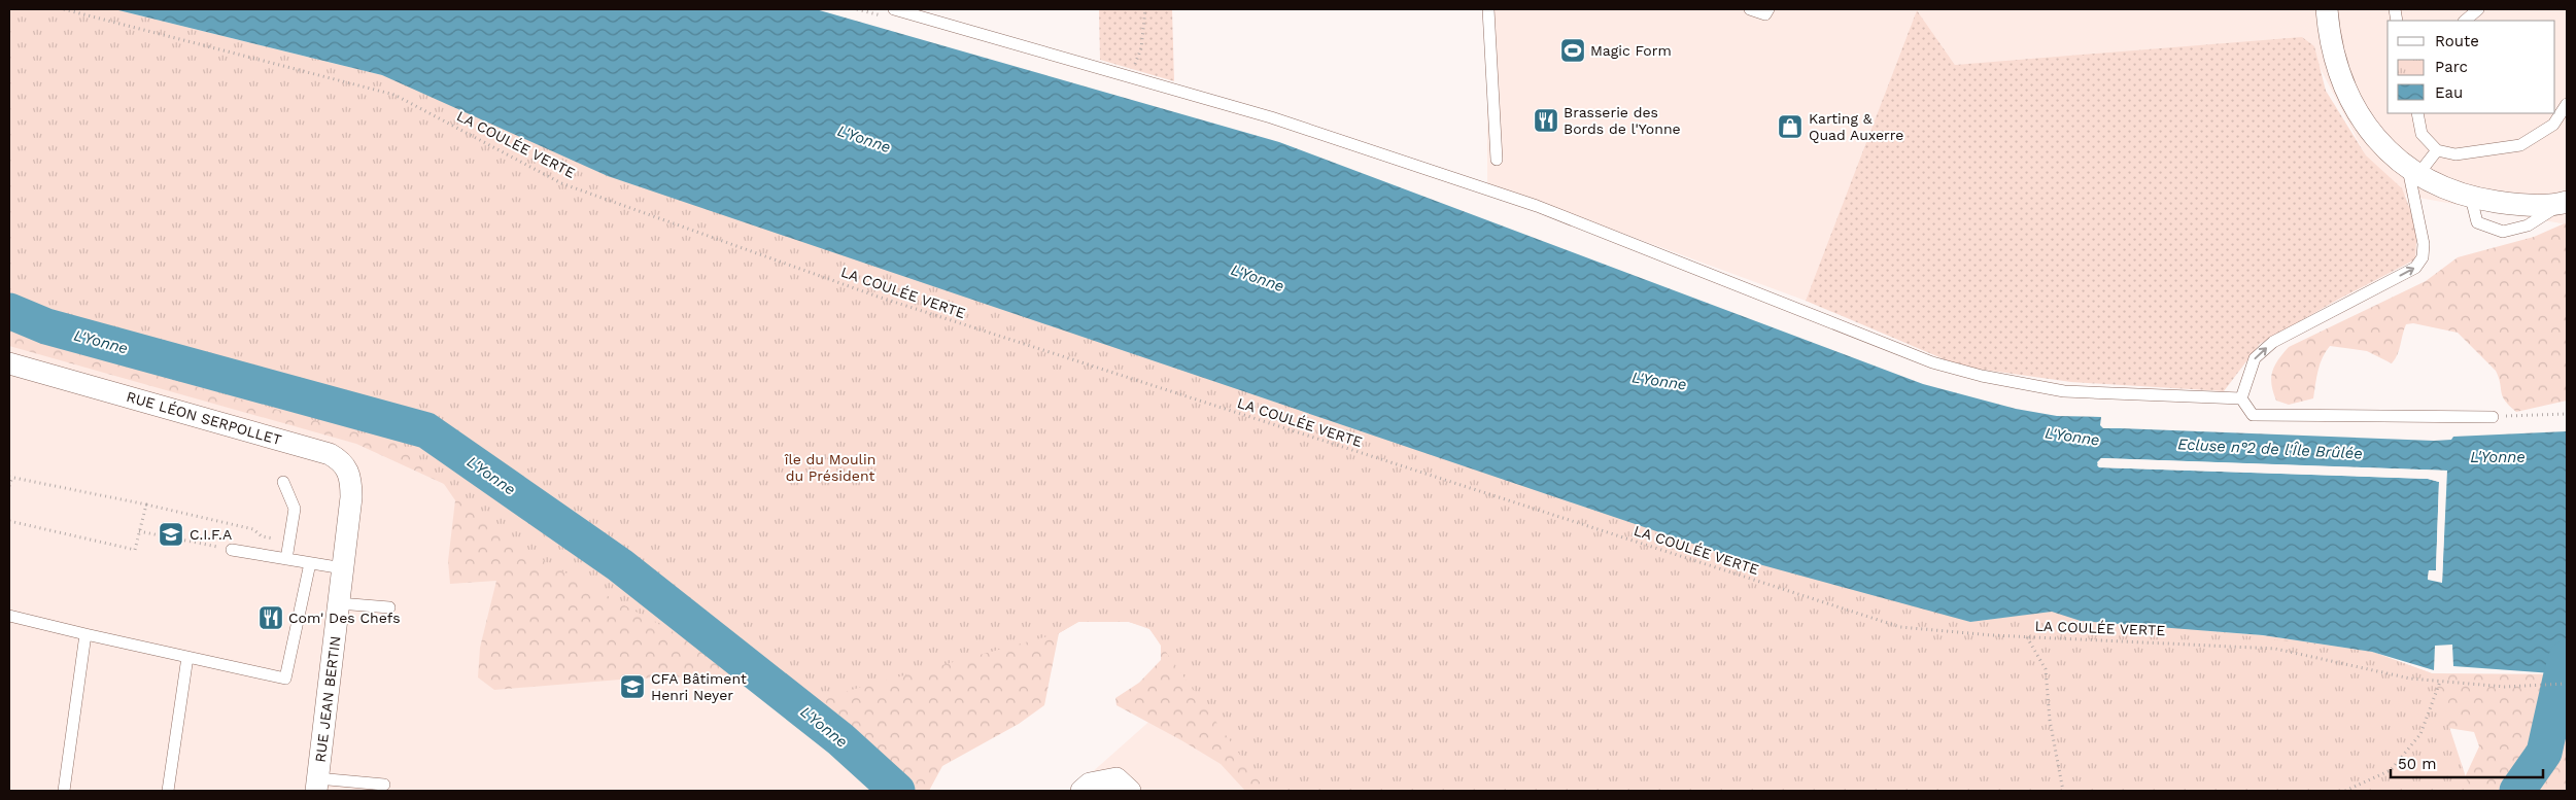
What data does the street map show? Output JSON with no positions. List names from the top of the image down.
{
  "streets": {
    "street": ["RUE LÉON SERPOLLET", "RUE JEAN BERTIN"],
    "path": ["LA COULÉE VERTE"]
  },
  "crossings": [
    ["RUE LÉON SERPOLLET", "RUE JEAN BERTIN"]
  ],
  "water": ["L'Yonne", "Ecluse n°2 de l'Île Brûlée"],
  "parks": ["île du Moulin du Président"],
  "places": {
    "sports": ["Magic Form"],
    "restaurant": ["Brasserie des Bords de l'Yonne", "Com' Des Chefs"],
    "shop": ["Karting & Quad Auxerre"],
    "school or university": ["C.I.F.A", "CFA Bâtiment Henri Neyer"]
  },
  "legend": ["Route", "Parc", "Eau"],
  "scale_bar": "50 m"
}
